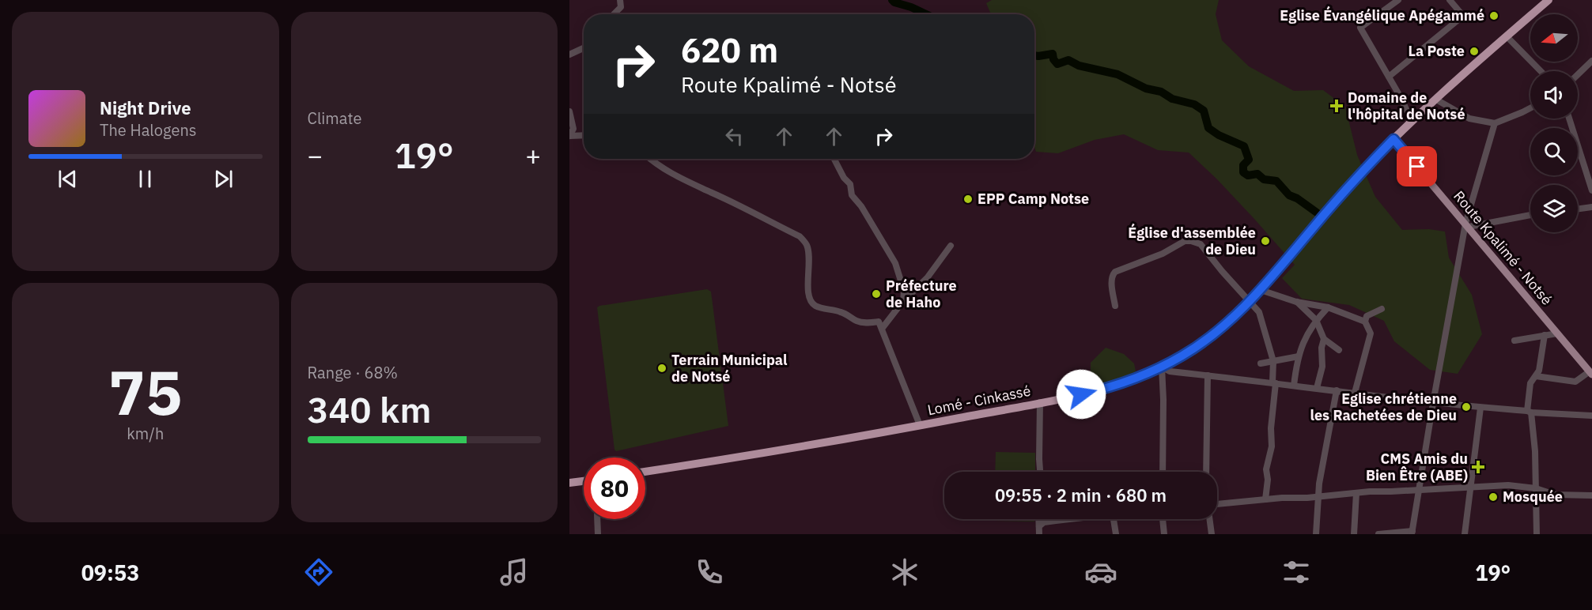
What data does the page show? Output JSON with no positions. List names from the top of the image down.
{
  "streets": {
    "highway": ["Lomé - Cinkassé"],
    "main road": ["Route Kpalimé - Notsé"]
  },
  "crossings": [
    ["Route Kpalimé - Notsé", "Lomé - Cinkassé"]
  ],
  "places": {
    "other": [
      "Eglise Évangélique Apégammé",
      "La Poste",
      "EPP Camp Notse",
      "Église d'assemblée de Dieu",
      "Préfecture de Haho",
      "Terrain Municipal de Notsé",
      "Eglise chrétienne les Rachetées de Dieu",
      "Mosquée"
    ],
    "health": ["Domaine de l'hôpital de Notsé", "CMS Amis du Bien Être (ABE)"]
  },
  "north": "left",
  "page": {
    "tile": [
      "Climate",
      ["75", "km/h"],
      ["Range · 68%", "340 km"]
    ],
    "turn": ["620 m", "Route Kpalimé - Notsé"],
    "song": ["Night Drive", "The Halogens"],
    "heat": ["−", "19°", "+"],
    "limit": "80",
    "trip": "09:55 · 2 min · 680 m",
    "tabs": ["09:53", "19°"]
  }
}
